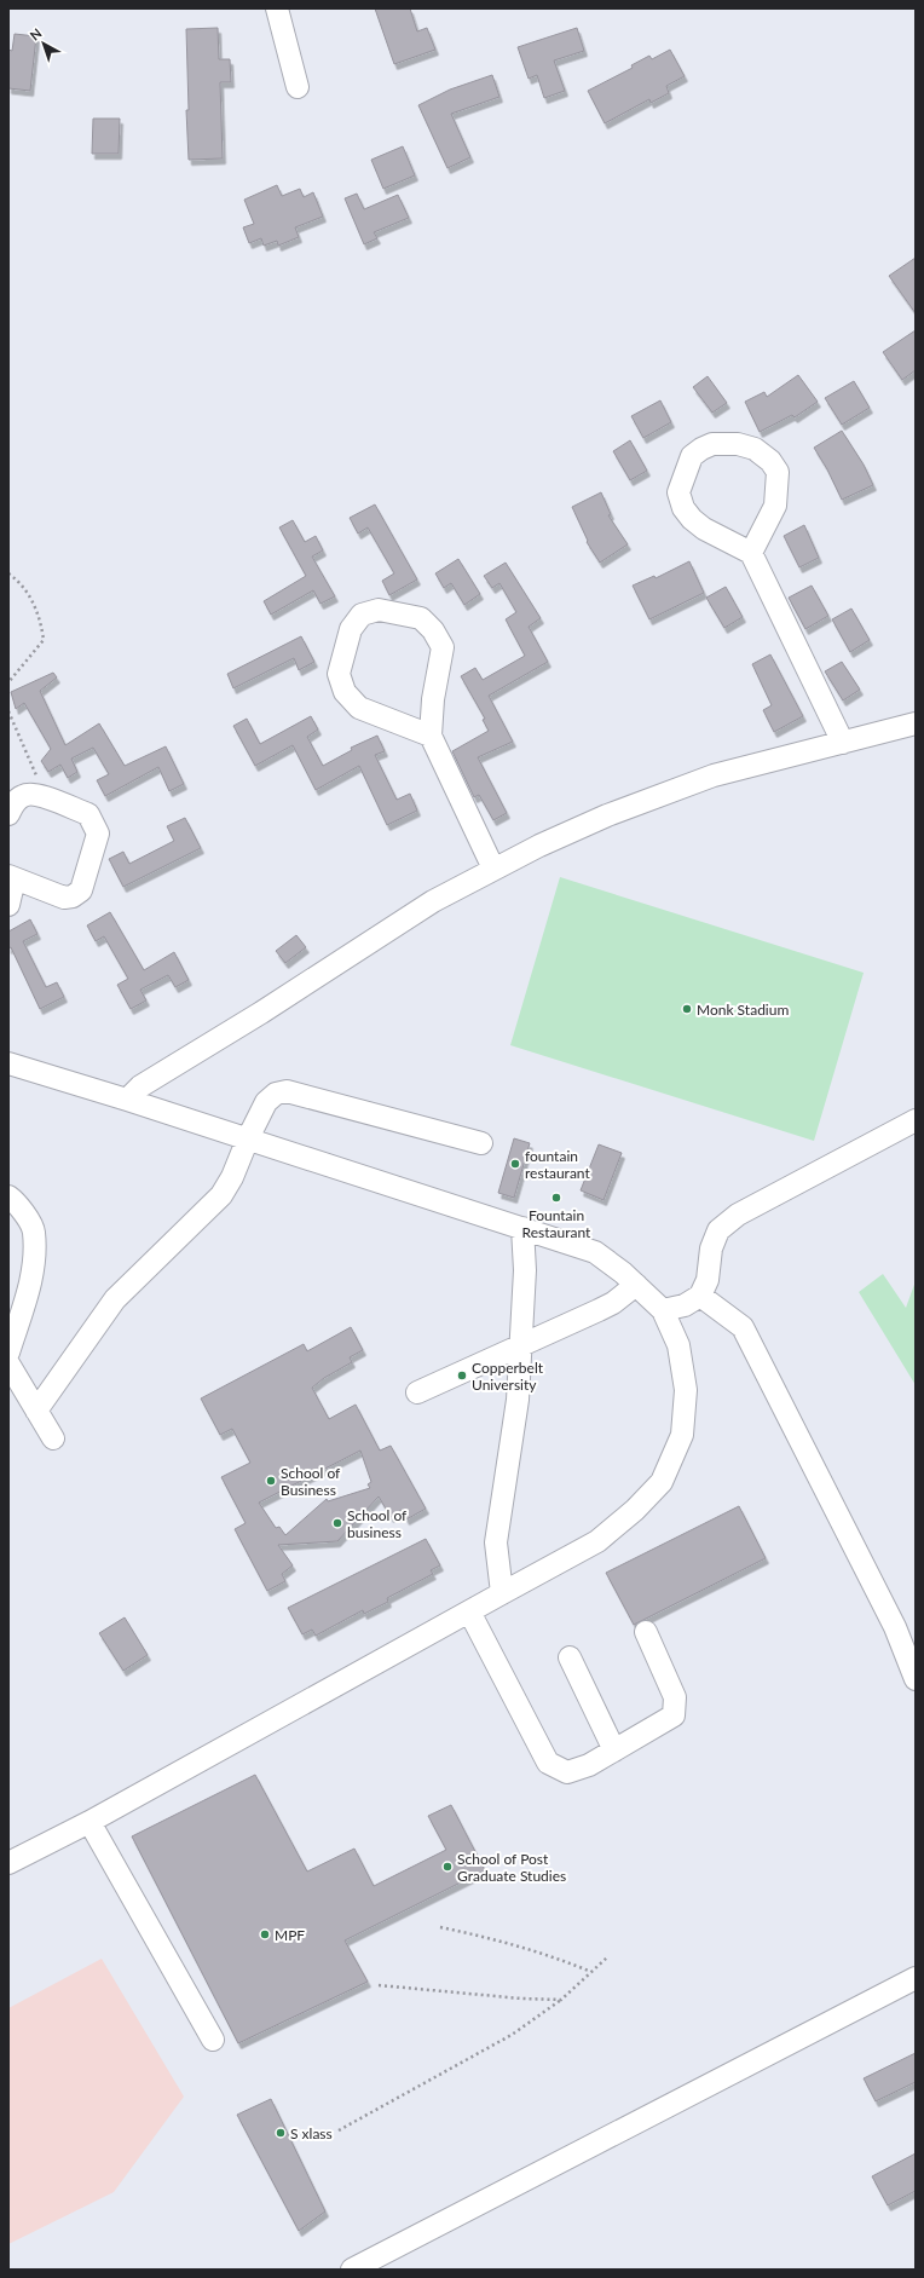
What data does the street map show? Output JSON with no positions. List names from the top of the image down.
{
  "places": [
    "Monk Stadium",
    "fountain restaurant",
    "Fountain Restaurant",
    "Copperbelt University",
    "School of Business",
    "School of business",
    "School of Post Graduate Studies",
    "MPF",
    "S xlass"
  ],
  "north": "top left"
}
